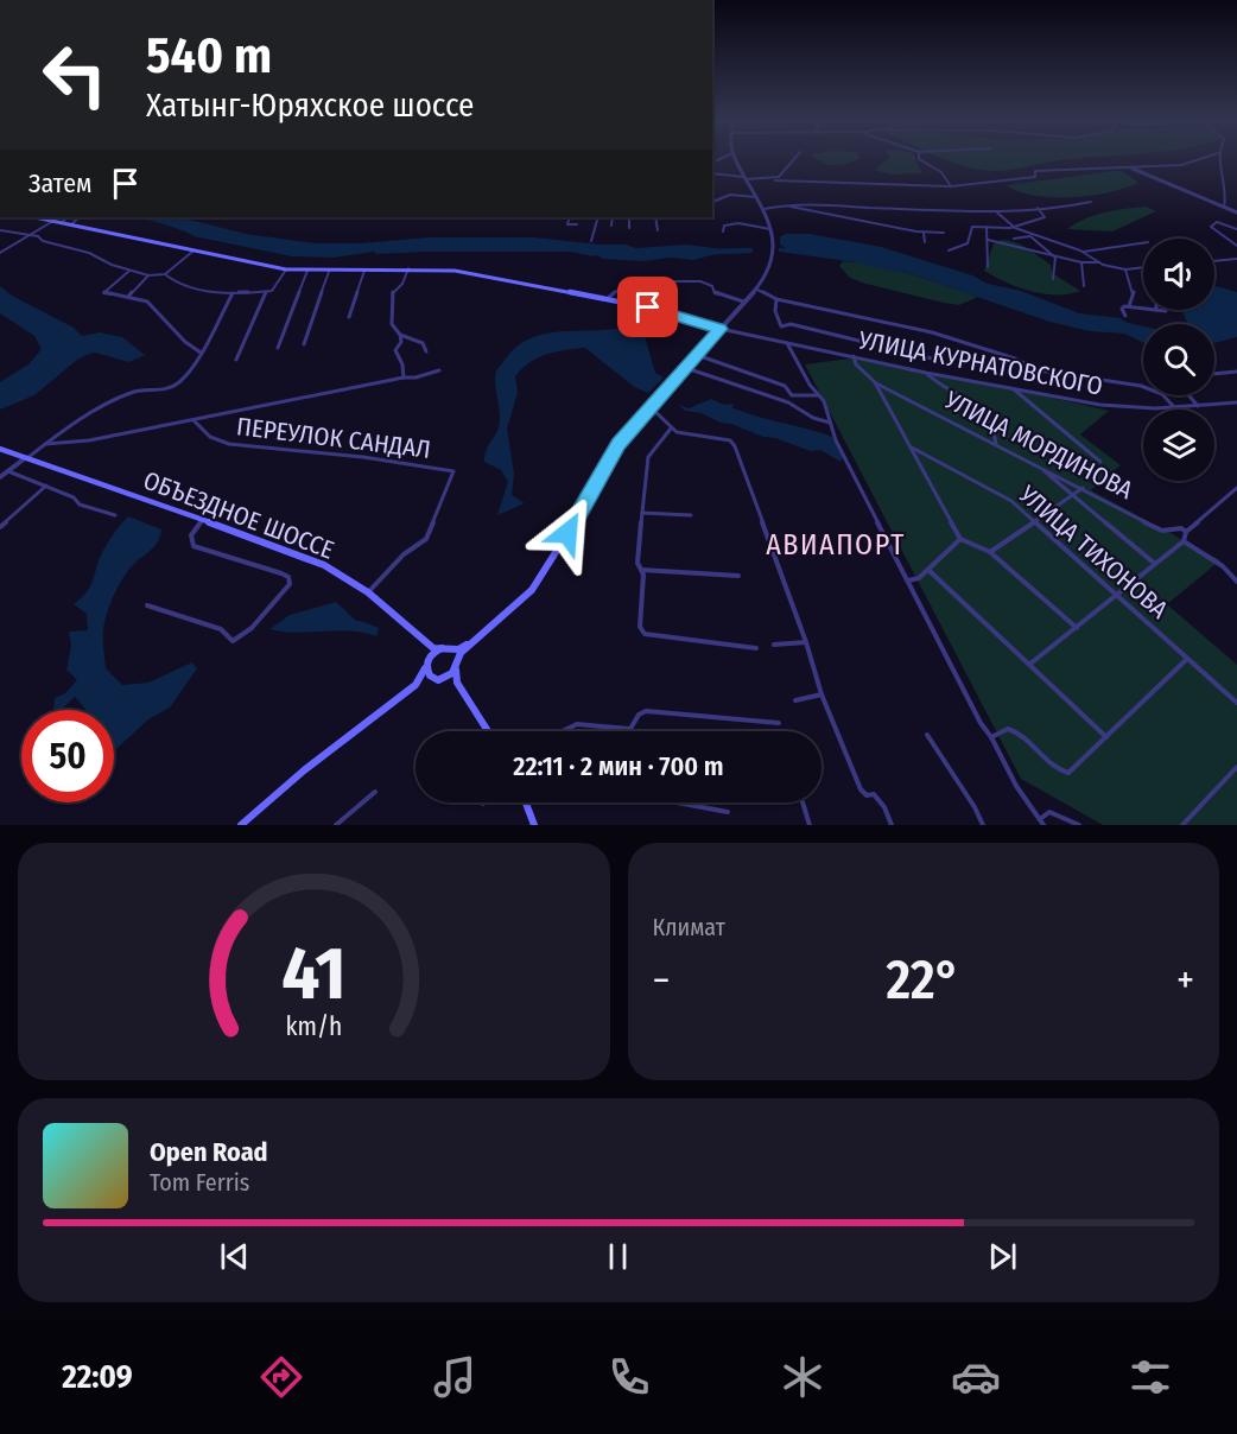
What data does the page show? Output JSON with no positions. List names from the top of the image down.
{
  "streets": {
    "main road": ["ОБЪЕЗДНОЕ ШОССЕ"],
    "street": [
      "УЛИЦА КУРНАТОВСКОГО",
      "ПЕРЕУЛОК САНДАЛ",
      "УЛИЦА МОРДИНОВА",
      "УЛИЦА ТИХОНОВА"
    ]
  },
  "crossings": [
    ["ПЕРЕУЛОК САНДАЛ", "ОБЪЕЗДНОЕ ШОССЕ"]
  ],
  "districts": ["АВИАПОРТ"],
  "page": {
    "turn": ["540 m", "Хатынг-Юряхское шоссе"],
    "then": "Затем",
    "limit": "50",
    "trip": "22:11 · 2 мин · 700 m",
    "tile": "Климат",
    "heat": ["−", "22°", "+"],
    "song": ["Open Road", "Tom Ferris"],
    "tabs": "22:09",
    "gauge": ["41", "km/h"]
  }
}
